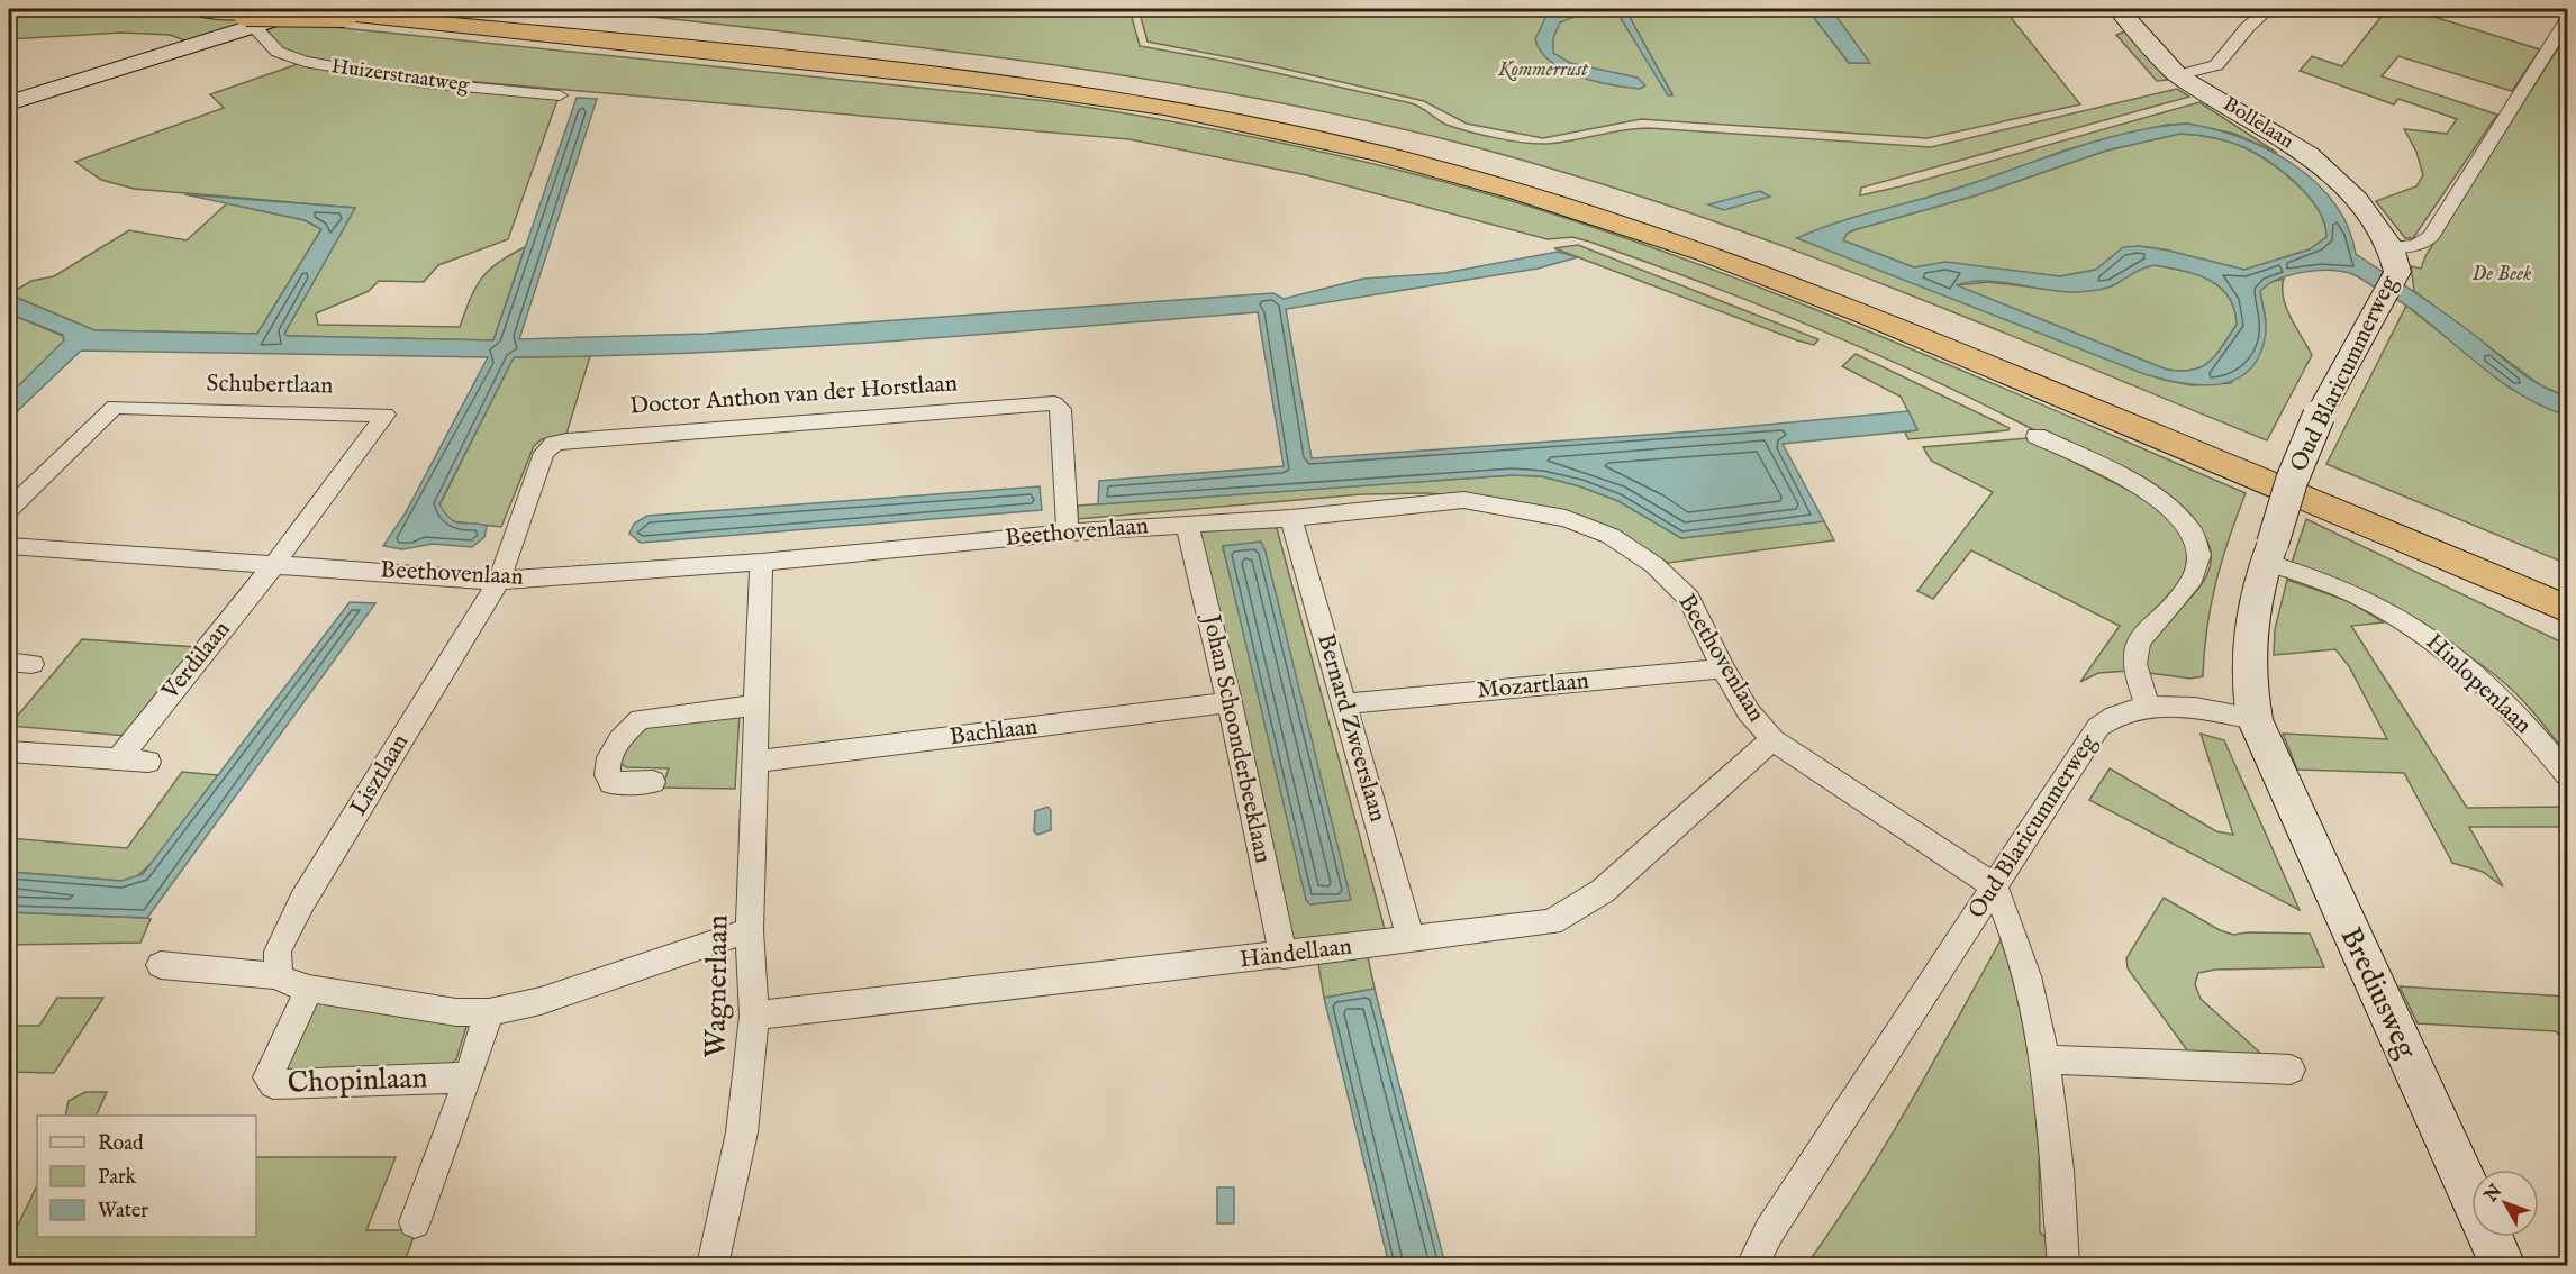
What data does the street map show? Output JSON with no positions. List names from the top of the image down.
{
  "streets": {
    "main road": ["Bollelaan", "Oud Blaricummerweg", "Brediusweg"],
    "street": [
      "Huizerstraatweg",
      "Schubertlaan",
      "Doctor Anthon van der Horstlaan",
      "Beethovenlaan",
      "Verdilaan",
      "Hinlopenlaan",
      "Mozartlaan",
      "Bernard Zweerslaan",
      "Bachlaan",
      "Johan Schoonderbeeklaan",
      "Lisztlaan",
      "Händellaan",
      "Wagnerlaan",
      "Chopinlaan"
    ]
  },
  "crossings": [
    ["Bollelaan", "Oud Blaricummerweg"],
    ["Oud Blaricummerweg", "Beethovenlaan"],
    ["Oud Blaricummerweg", "Hinlopenlaan"],
    ["Oud Blaricummerweg", "Brediusweg"],
    ["Schubertlaan", "Beethovenlaan"],
    ["Schubertlaan", "Verdilaan"],
    ["Doctor Anthon van der Horstlaan", "Beethovenlaan"],
    ["Doctor Anthon van der Horstlaan", "Lisztlaan"],
    ["Beethovenlaan", "Verdilaan"],
    ["Beethovenlaan", "Mozartlaan"],
    ["Beethovenlaan", "Bernard Zweerslaan"],
    ["Beethovenlaan", "Johan Schoonderbeeklaan"],
    ["Beethovenlaan", "Lisztlaan"],
    ["Beethovenlaan", "Händellaan"],
    ["Beethovenlaan", "Wagnerlaan"],
    ["Mozartlaan", "Bernard Zweerslaan"],
    ["Bernard Zweerslaan", "Händellaan"],
    ["Bachlaan", "Johan Schoonderbeeklaan"],
    ["Bachlaan", "Wagnerlaan"],
    ["Johan Schoonderbeeklaan", "Händellaan"],
    ["Händellaan", "Wagnerlaan"]
  ],
  "parks": ["Kommerrust", "De Beek"],
  "legend": ["Road", "Park", "Water"],
  "north": "top left"
}
